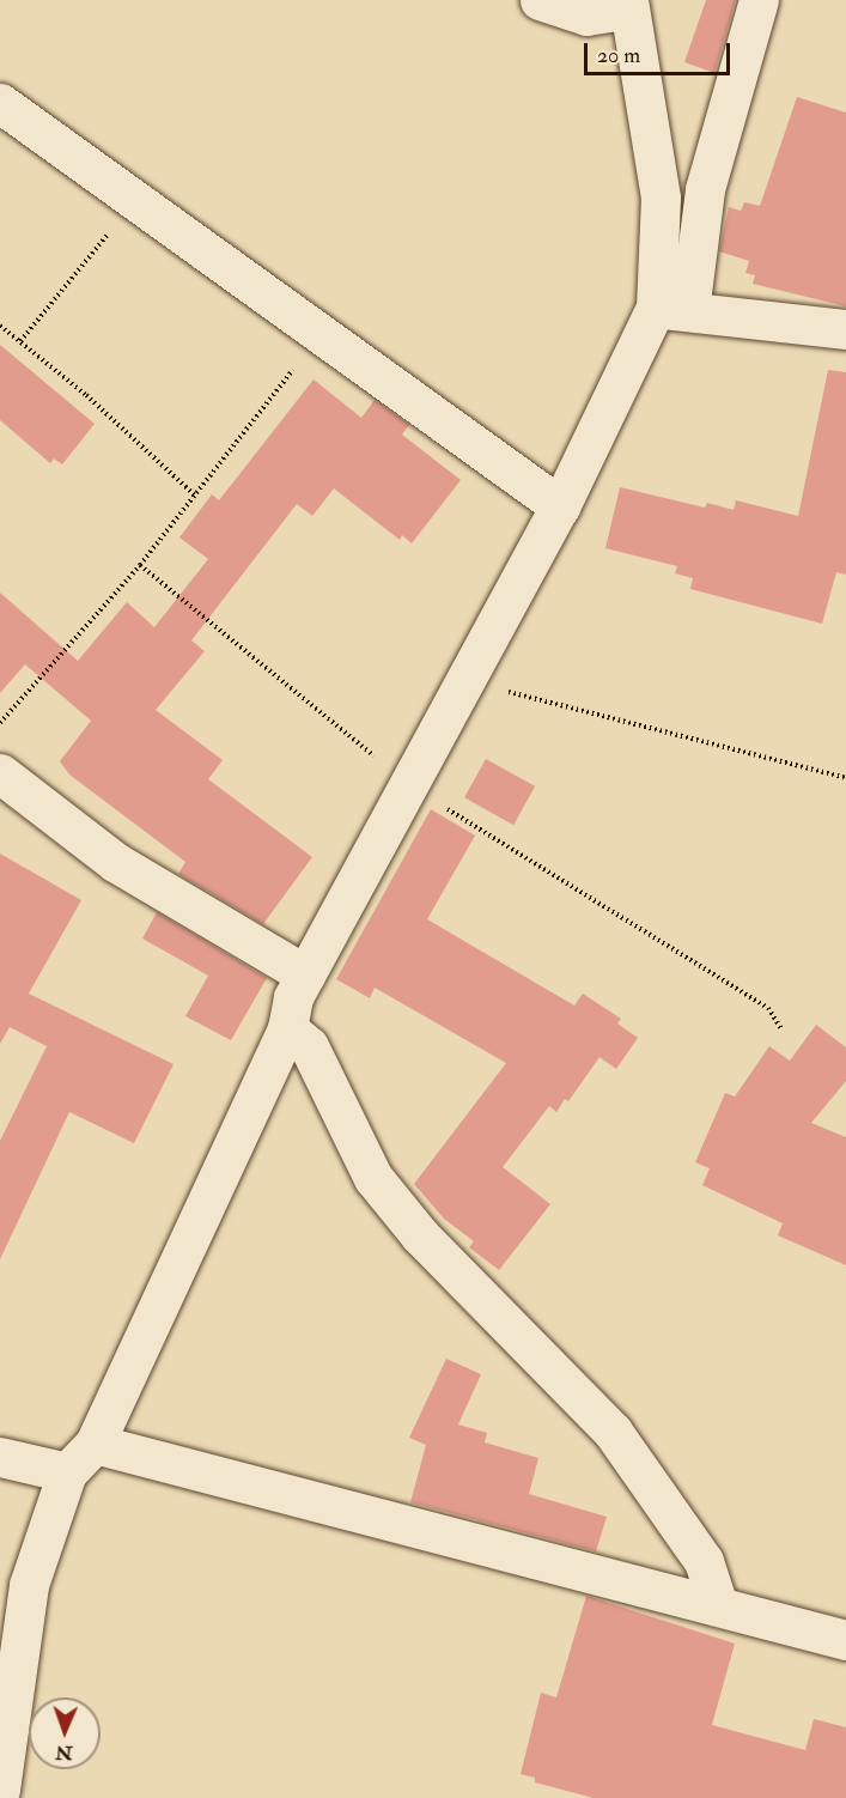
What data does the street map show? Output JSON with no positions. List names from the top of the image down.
{
  "scale_bar": "20 m",
  "north": "bottom"
}
